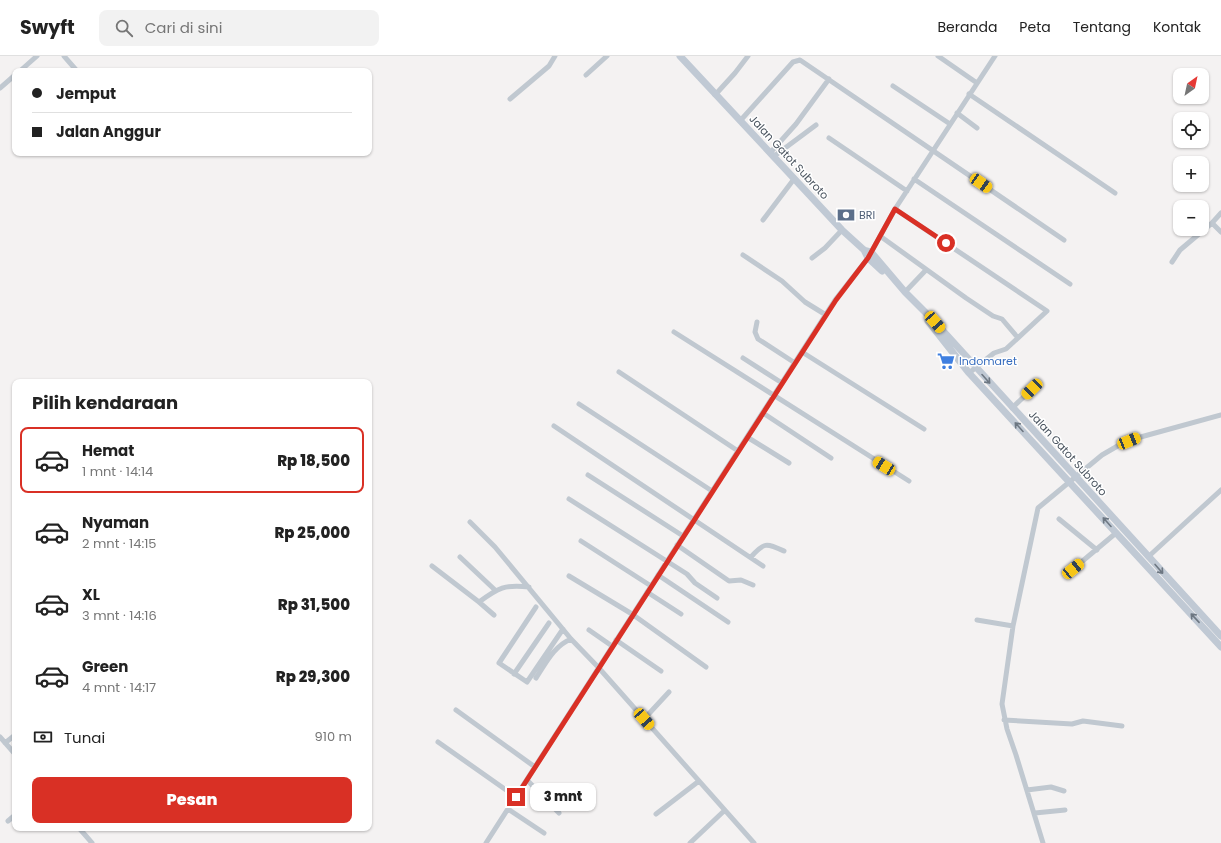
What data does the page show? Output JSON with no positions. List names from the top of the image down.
{
  "streets": {
    "main road": ["Jalan Gatot Subroto"]
  },
  "places": {
    "bank": ["BRI"],
    "supermarket": ["Indomaret"]
  },
  "north": "top right",
  "page": {
    "header": "Swyft",
    "search": "Cari di sini",
    "nav": [
      "Beranda",
      "Peta",
      "Tentang",
      "Kontak"
    ],
    "map_buttons": ["+", "−"],
    "banner": ["Jemput", "Jalan Anggur"],
    "heading": "Pilih kendaraan",
    "list": [
      {
        "name": "Hemat",
        "note": "1 mnt · 14:14",
        "value": "Rp 18,500"
      },
      {
        "name": "Nyaman",
        "note": "2 mnt · 14:15",
        "value": "Rp 25,000"
      },
      {
        "name": "XL",
        "note": "3 mnt · 14:16",
        "value": "Rp 31,500"
      },
      {
        "name": "Green",
        "note": "4 mnt · 14:17",
        "value": "Rp 29,300"
      }
    ],
    "pay": ["Tunai", "910 m"],
    "buttons": "Pesan",
    "bubble": "3 mnt"
  }
}
